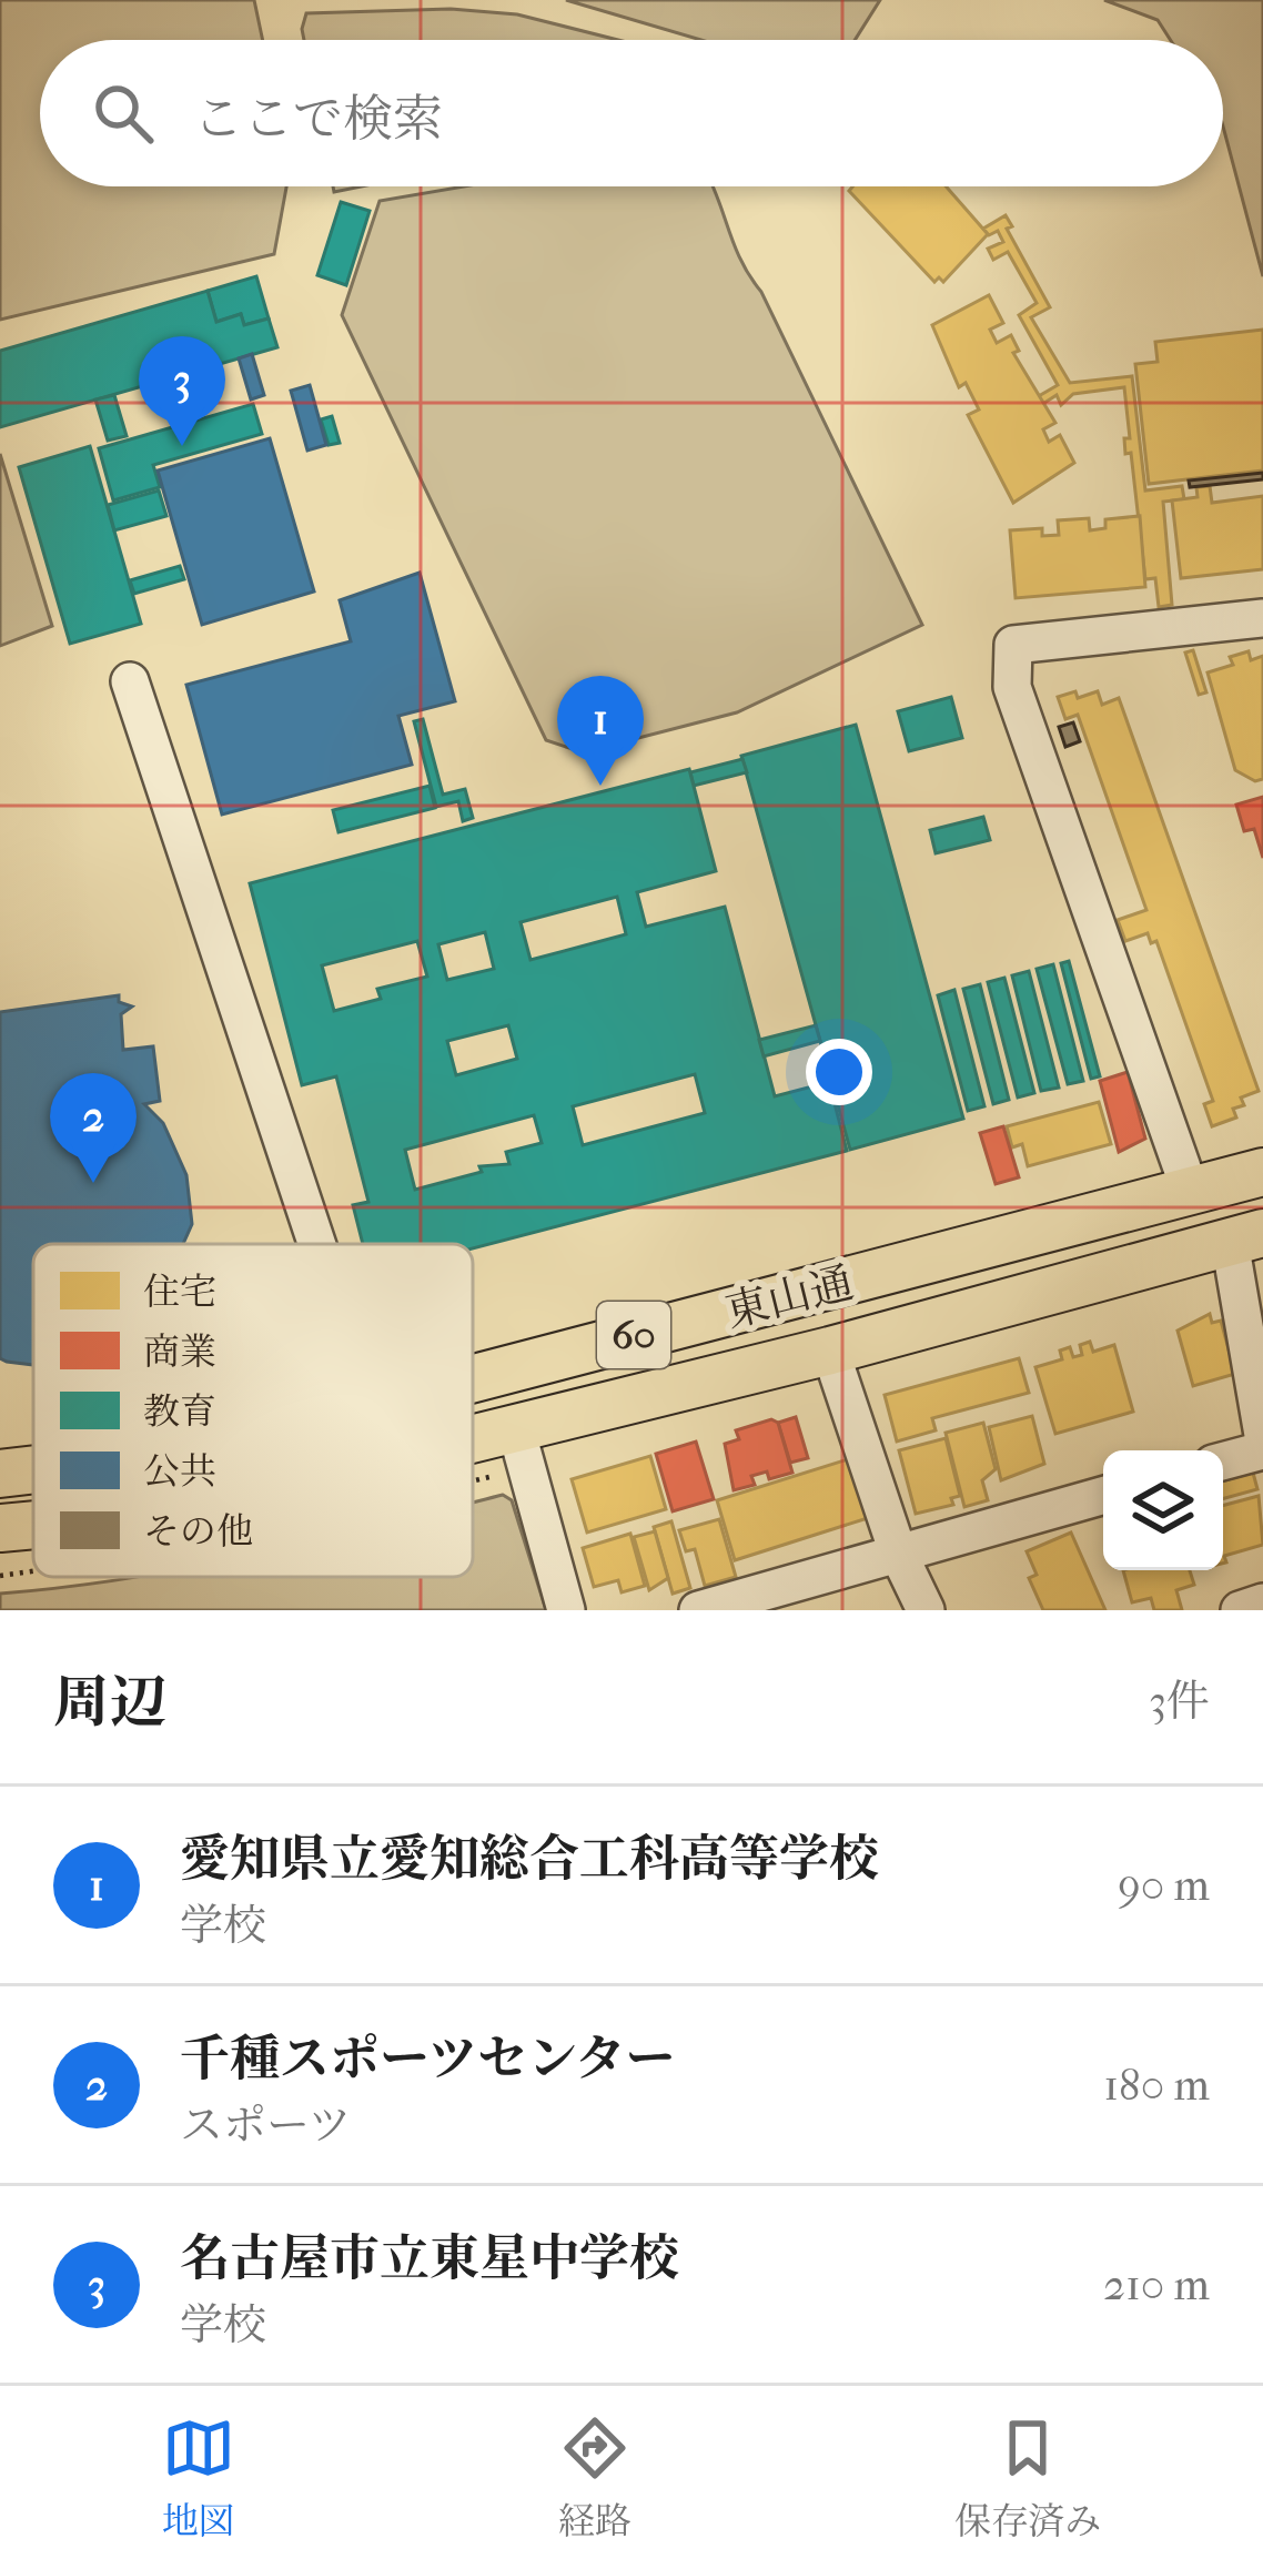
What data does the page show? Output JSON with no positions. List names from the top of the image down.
{
  "streets": {
    "main road": ["東山通", "60"]
  },
  "legend": [
    "住宅",
    "商業",
    "教育",
    "公共",
    "その他"
  ],
  "page": {
    "search": "ここで検索",
    "pins": ["3", "1", "2"],
    "heading": ["周辺", "3件"],
    "list": [
      {
        "mark": "1",
        "name": "愛知県立愛知総合工科高等学校",
        "note": "学校",
        "value": "90 m"
      },
      {
        "mark": "2",
        "name": "千種スポーツセンター",
        "note": "スポーツ",
        "value": "180 m"
      },
      {
        "mark": "3",
        "name": "名古屋市立東星中学校",
        "note": "学校",
        "value": "210 m"
      }
    ],
    "nav": ["地図", "経路", "保存済み"]
  }
}
